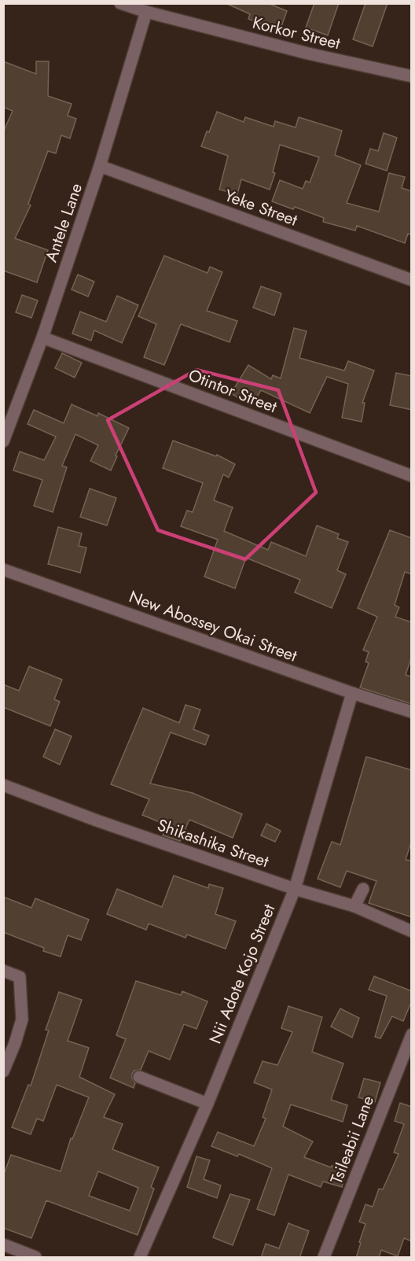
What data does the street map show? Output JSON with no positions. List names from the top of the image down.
{
  "streets": {
    "street": [
      "Korkor Street",
      "Yeke Street",
      "Antele Lane",
      "Otintor Street",
      "New Abossey Okai Street",
      "Shikashika Street",
      "Nii Adote Kojo Street",
      "Tsileabii Lane"
    ]
  },
  "crossings": [
    ["Korkor Street", "Antele Lane"],
    ["Yeke Street", "Antele Lane"],
    ["Antele Lane", "Otintor Street"],
    ["New Abossey Okai Street", "Nii Adote Kojo Street"],
    ["Shikashika Street", "Nii Adote Kojo Street"]
  ]
}
